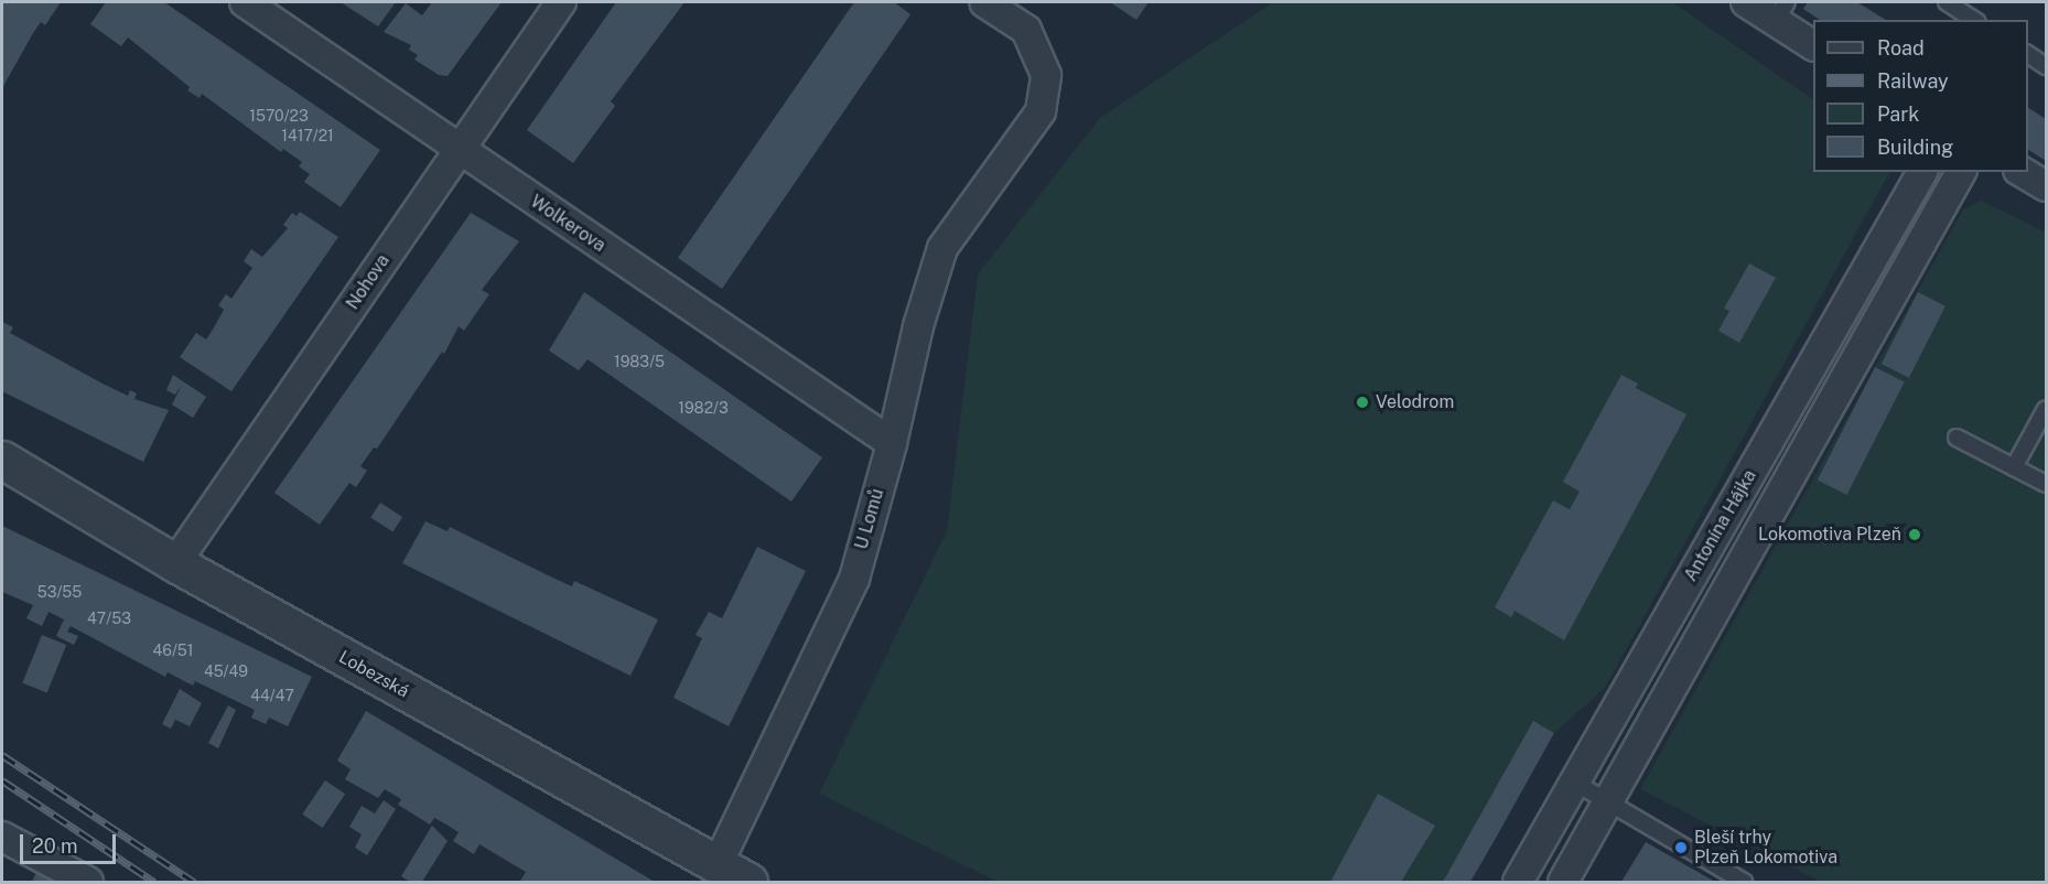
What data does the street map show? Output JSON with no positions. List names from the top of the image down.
{
  "streets": {
    "street": [
      "Wolkerova",
      "Nohova",
      "U Lomů",
      "Antonína Hájka",
      "Lobezská"
    ]
  },
  "crossings": [
    ["Wolkerova", "Nohova"],
    ["Wolkerova", "U Lomů"],
    ["Nohova", "Lobezská"],
    ["U Lomů", "Lobezská"]
  ],
  "places": ["Velodrom", "Lokomotiva Plzeň", "Bleší trhy Plzeň Lokomotiva"],
  "house_numbers": [
    "1570/23",
    "1417/21",
    "1983/5",
    "1982/3",
    "53/55",
    "47/53",
    "46/51",
    "45/49",
    "44/47"
  ],
  "legend": [
    "Road",
    "Railway",
    "Park",
    "Building"
  ],
  "scale_bar": "20 m"
}
